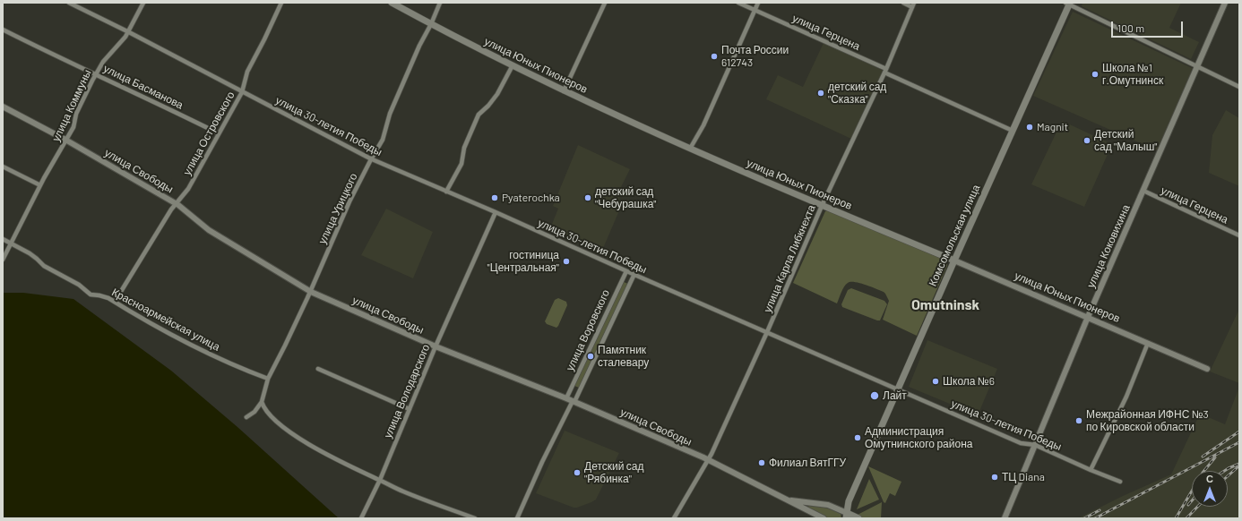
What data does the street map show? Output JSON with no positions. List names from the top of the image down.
{
  "streets": {
    "main road": ["улица Юных Пионеров", "улица Свободы", "Комсомольская улица"],
    "street": [
      "улица Герцена",
      "улица Басманова",
      "улица Коммуны",
      "улица 30-летия Победы",
      "улица Островского",
      "улица Урицкого",
      "улица Коковихина",
      "улица Карла Либкнехта",
      "Красноармейская улица",
      "улица Воровского",
      "улица Володарского"
    ]
  },
  "crossings": [
    ["улица Герцена", "Комсомольская улица"],
    ["улица Герцена", "улица Коковихина"],
    ["улица Герцена", "улица Карла Либкнехта"],
    ["улица Юных Пионеров", "улица Урицкого"],
    ["улица Юных Пионеров", "Комсомольская улица"],
    ["улица Юных Пионеров", "улица Коковихина"],
    ["улица Юных Пионеров", "улица Карла Либкнехта"],
    ["улица Басманова", "улица Коммуны"],
    ["улица Басманова", "улица Островского"],
    ["улица Коммуны", "улица 30-летия Победы"],
    ["улица Коммуны", "улица Свободы"],
    ["улица Коммуны", "Красноармейская улица"],
    ["улица 30-летия Победы", "улица Островского"],
    ["улица 30-летия Победы", "улица Урицкого"],
    ["улица 30-летия Победы", "Комсомольская улица"],
    ["улица 30-летия Победы", "улица Коковихина"],
    ["улица 30-летия Победы", "улица Карла Либкнехта"],
    ["улица 30-летия Победы", "улица Воровского"],
    ["улица 30-летия Победы", "улица Володарского"],
    ["улица Островского", "улица Свободы"],
    ["улица Островского", "Красноармейская улица"],
    ["улица Свободы", "улица Урицкого"],
    ["улица Свободы", "Комсомольская улица"],
    ["улица Свободы", "улица Карла Либкнехта"],
    ["улица Свободы", "улица Воровского"],
    ["улица Свободы", "улица Володарского"],
    ["улица Урицкого", "Красноармейская улица"]
  ],
  "districts": ["Omutninsk"],
  "places": [
    "Почта России 612743",
    "Школа №1 г.Омутнинск",
    "детский сад \"Сказка\"",
    "Magnit",
    "Детский сад \"Малыш\"",
    "Pyaterochka",
    "детский сад \"Чебурашка\"",
    "гостиница \"Центральная\"",
    "Памятник сталевару",
    "Школа №6",
    "Лайт",
    "Межрайонная ИФНС №3 по Кировской области",
    "Администрация Омутнинского района",
    "Филиал ВятГГУ",
    "Детский сад \"Рябинка\"",
    "ТЦ Diana"
  ],
  "scale_bar": "100 m",
  "north": "top"
}
